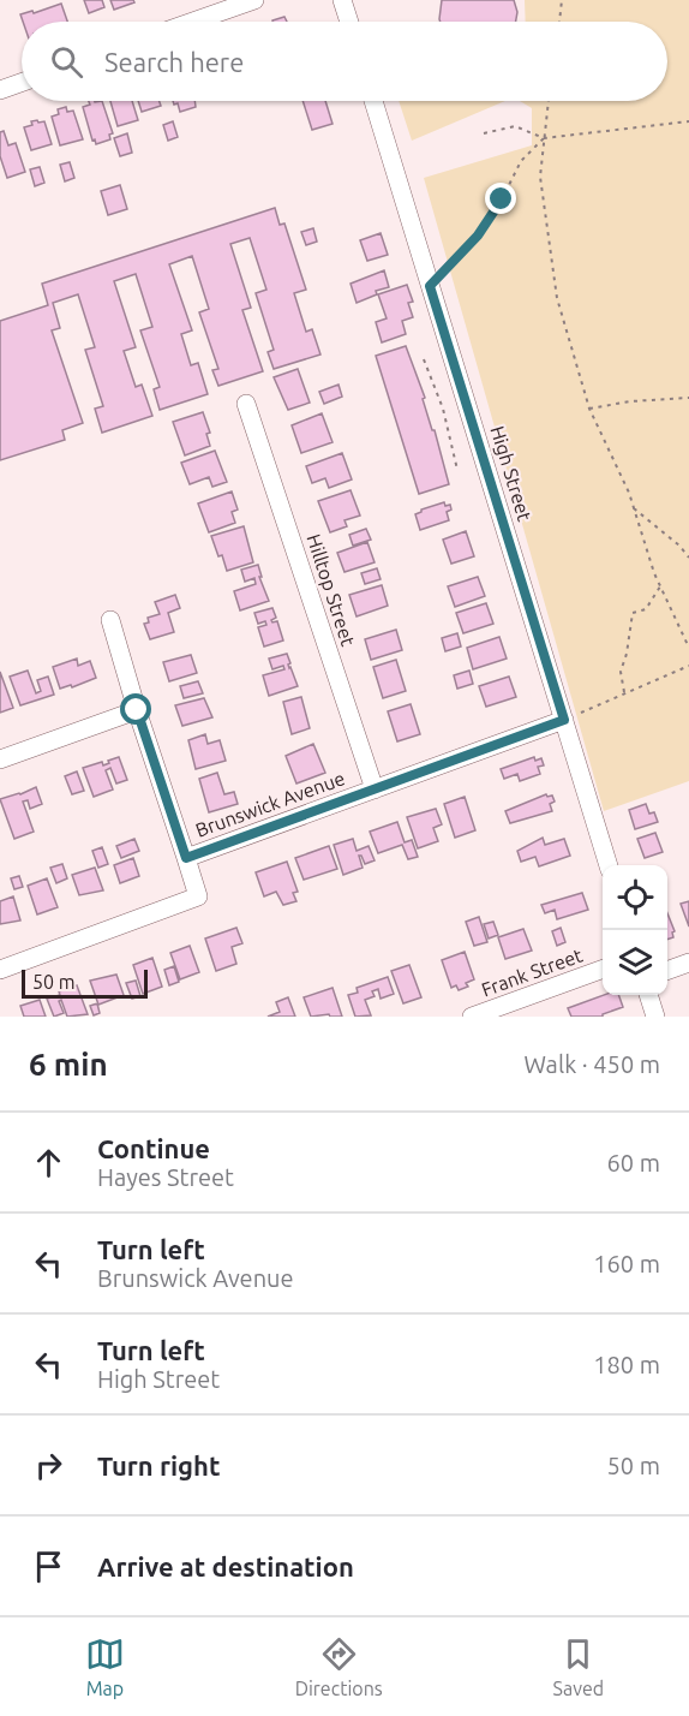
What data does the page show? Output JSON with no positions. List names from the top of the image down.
{
  "streets": {
    "street": [
      "High Street",
      "Hilltop Street",
      "Brunswick Avenue",
      "Frank Street"
    ]
  },
  "crossings": [
    ["High Street", "Brunswick Avenue"],
    ["Hilltop Street", "Brunswick Avenue"]
  ],
  "scale_bar": "50 m",
  "page": {
    "search": "Search here",
    "scale": "50 m",
    "heading": ["6 min", "Walk · 450 m"],
    "list": [
      ["Continue", "Hayes Street", "60 m"],
      ["Turn left", "Brunswick Avenue", "160 m"],
      ["Turn left", "High Street", "180 m"],
      ["Turn right", "50 m"],
      "Arrive at destination"
    ],
    "nav": ["Map", "Directions", "Saved"]
  }
}
